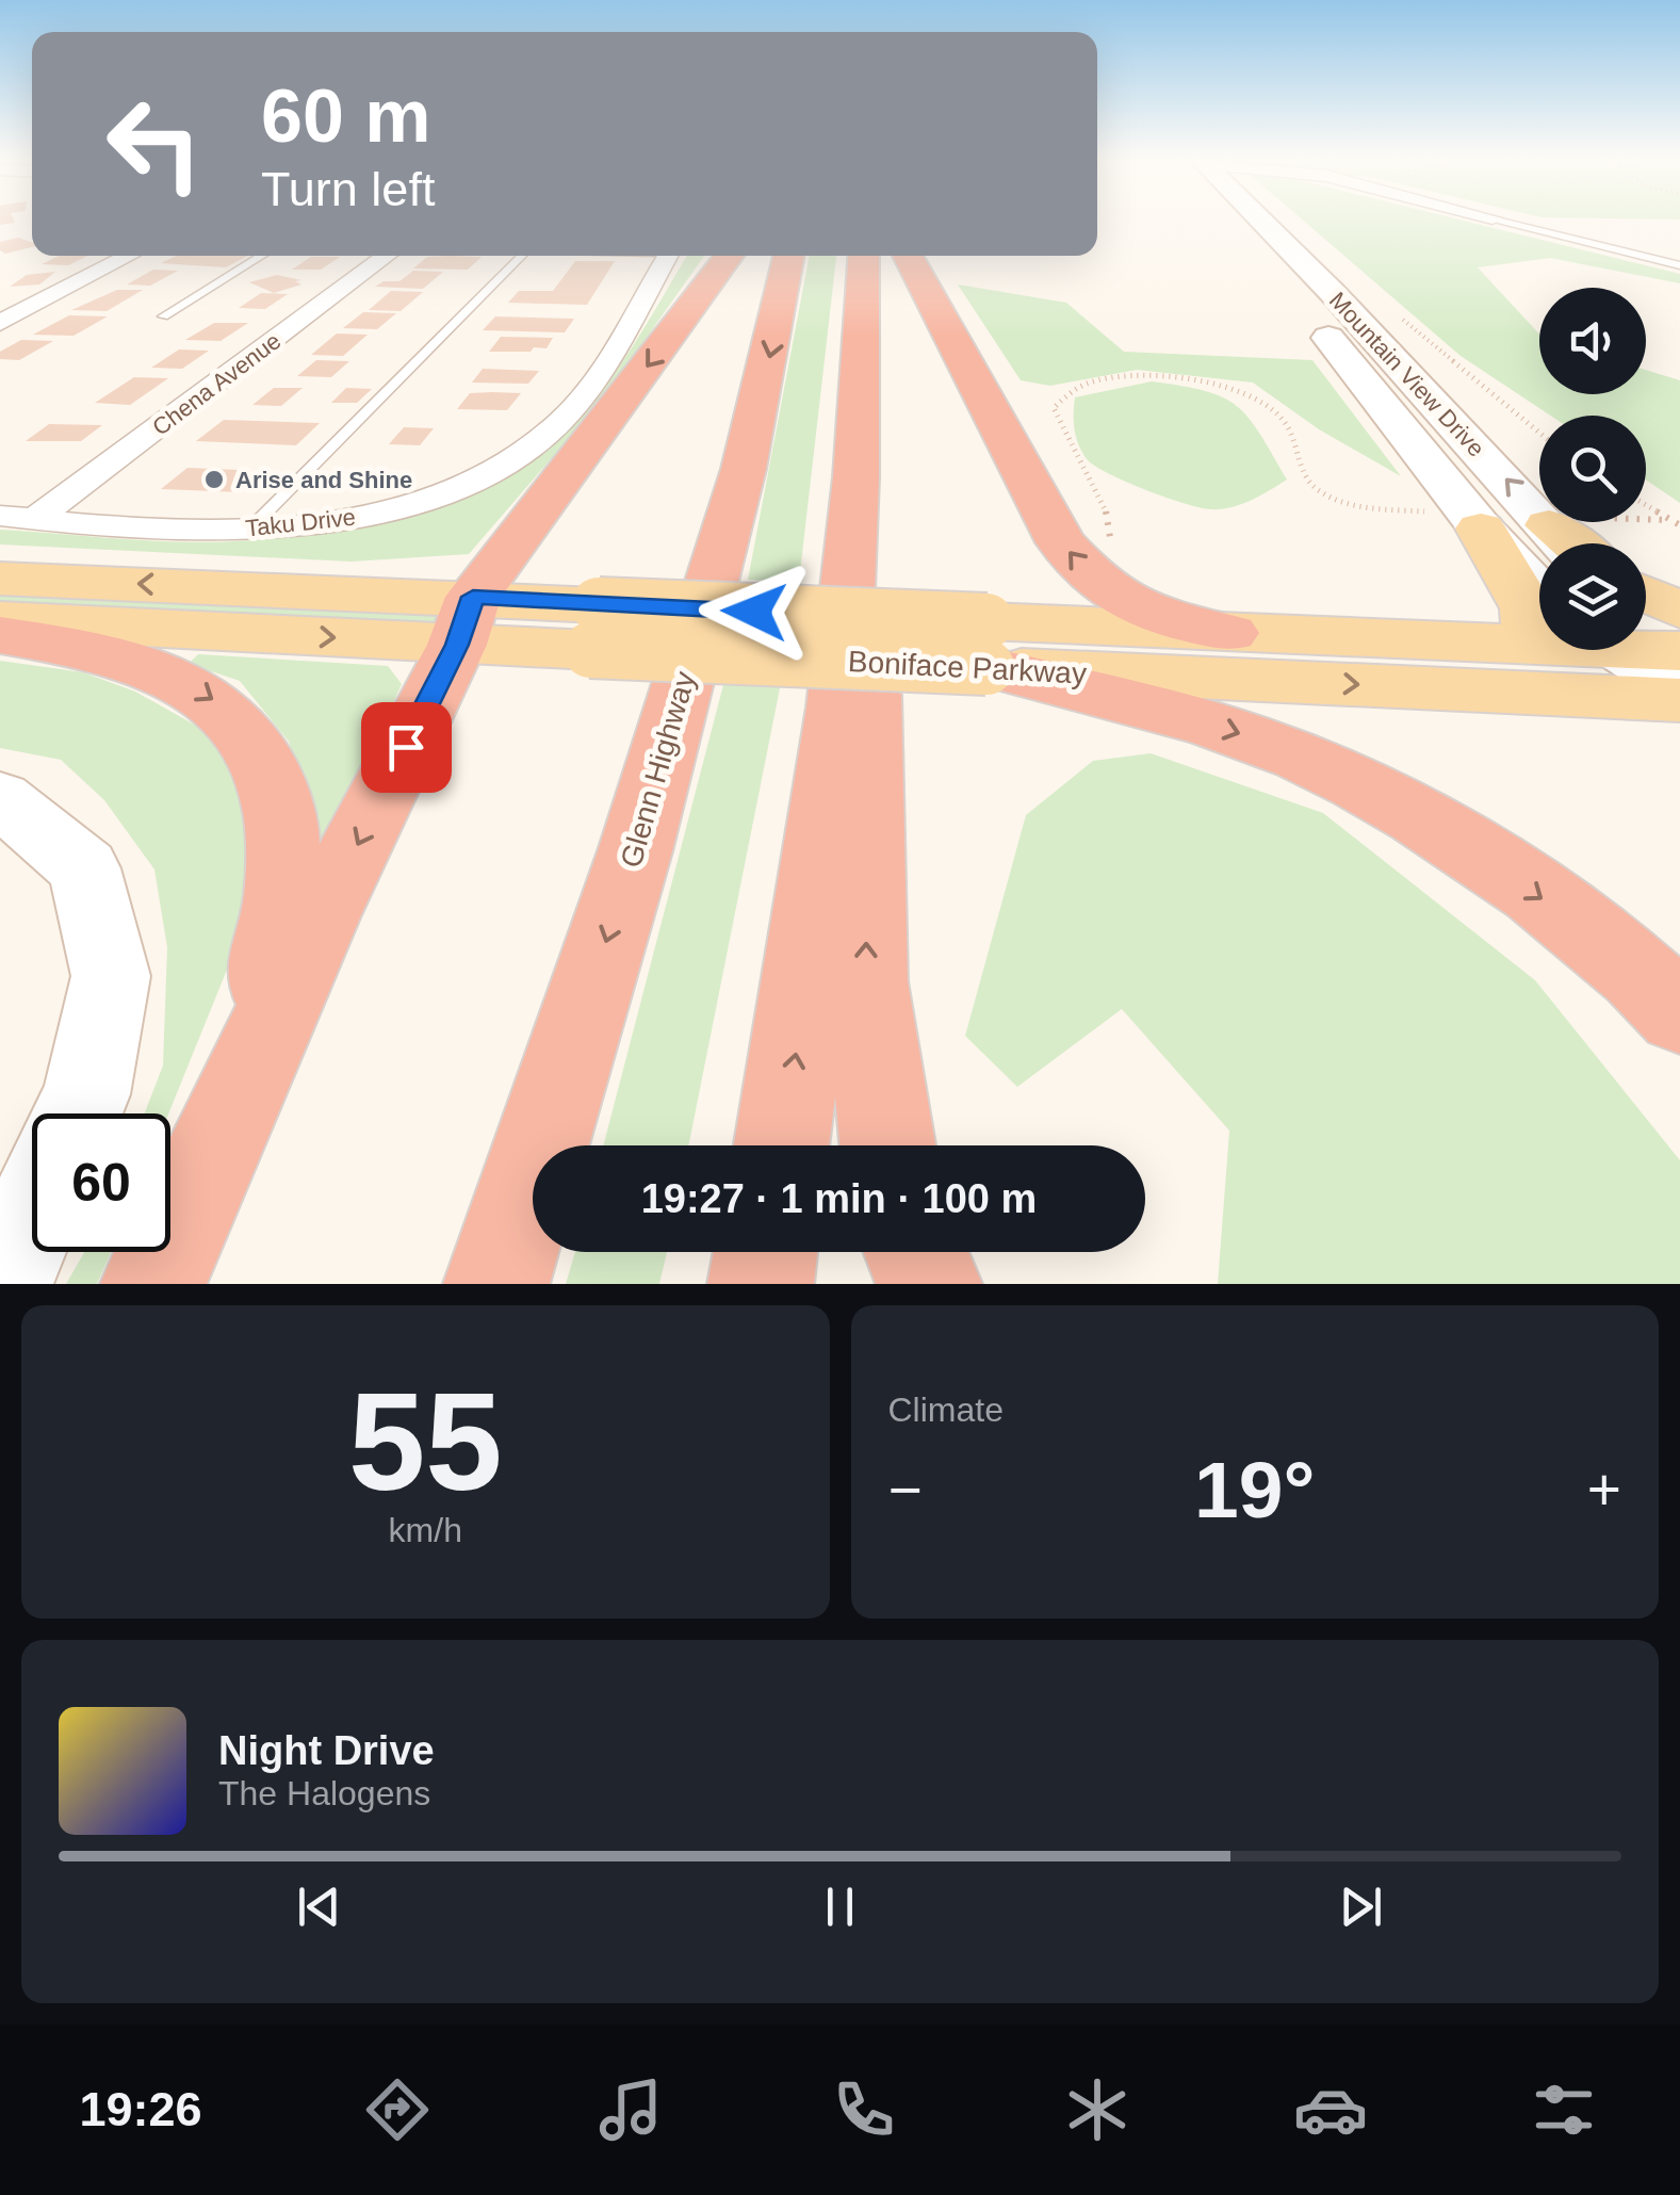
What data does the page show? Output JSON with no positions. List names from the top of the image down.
{
  "streets": {
    "highway": ["Glenn Highway"],
    "main road": ["Boniface Parkway"],
    "street": ["Mountain View Drive", "Chena Avenue", "Taku Drive"]
  },
  "crossings": [
    ["Chena Avenue", "Taku Drive"]
  ],
  "places": ["Arise and Shine"],
  "page": {
    "turn": ["60 m", "Turn left"],
    "limit": "60",
    "trip": "19:27 · 1 min · 100 m",
    "tile": [
      ["55", "km/h"],
      "Climate"
    ],
    "heat": ["−", "19°", "+"],
    "song": ["Night Drive", "The Halogens"],
    "tabs": "19:26"
  }
}
